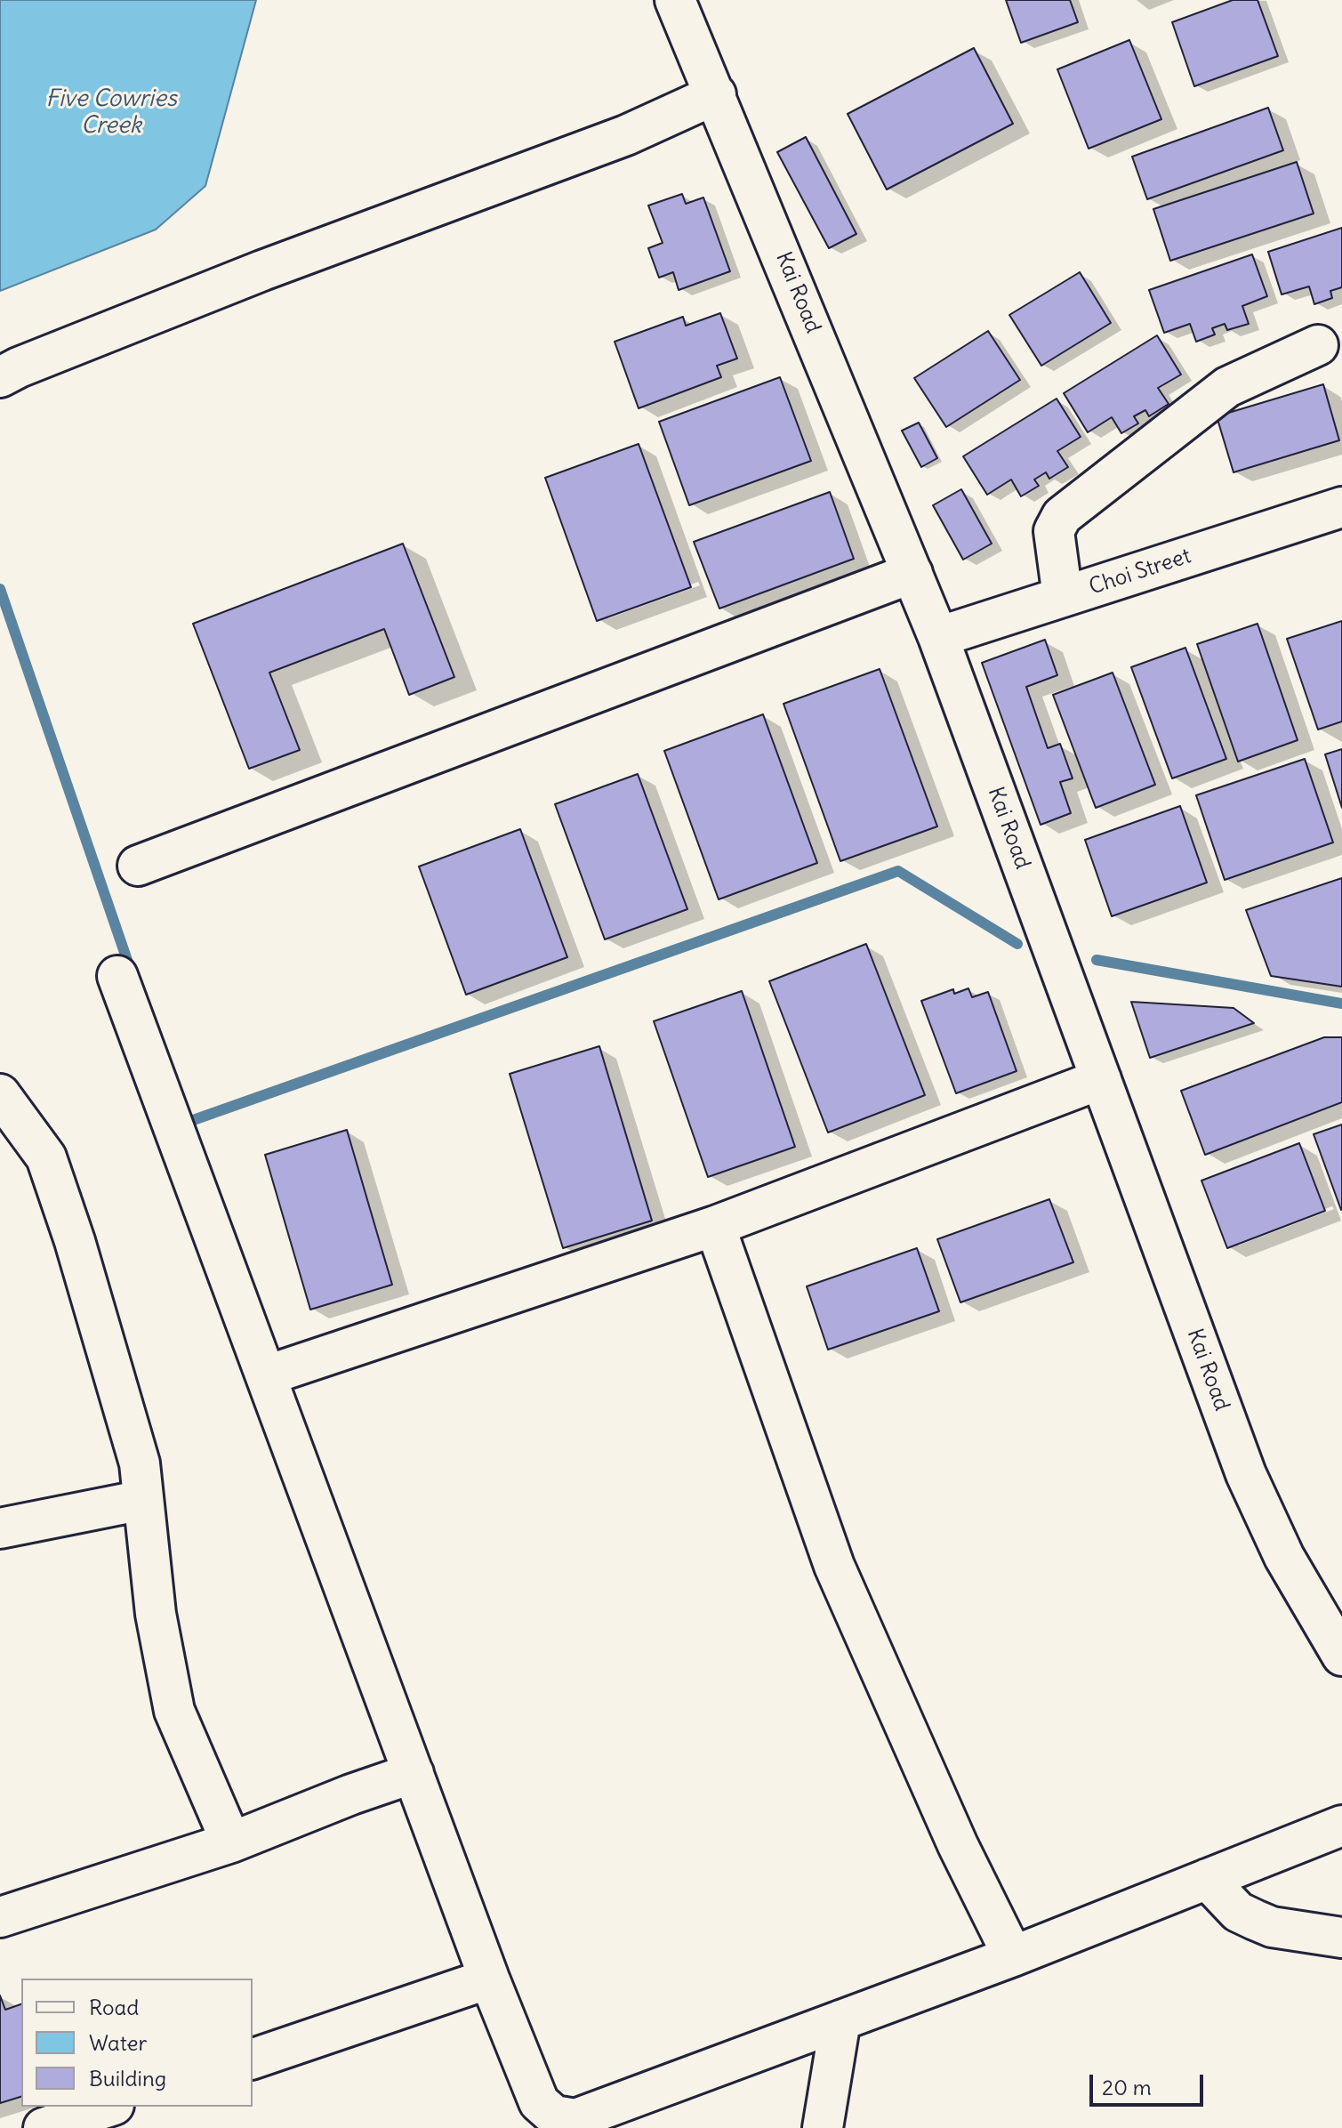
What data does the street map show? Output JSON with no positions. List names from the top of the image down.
{
  "streets": {
    "street": ["Kai Road", "Choi Street"]
  },
  "crossings": [
    ["Kai Road", "Choi Street"]
  ],
  "water": ["Five Cowries Creek"],
  "legend": ["Road", "Water", "Building"],
  "scale_bar": "20 m"
}
